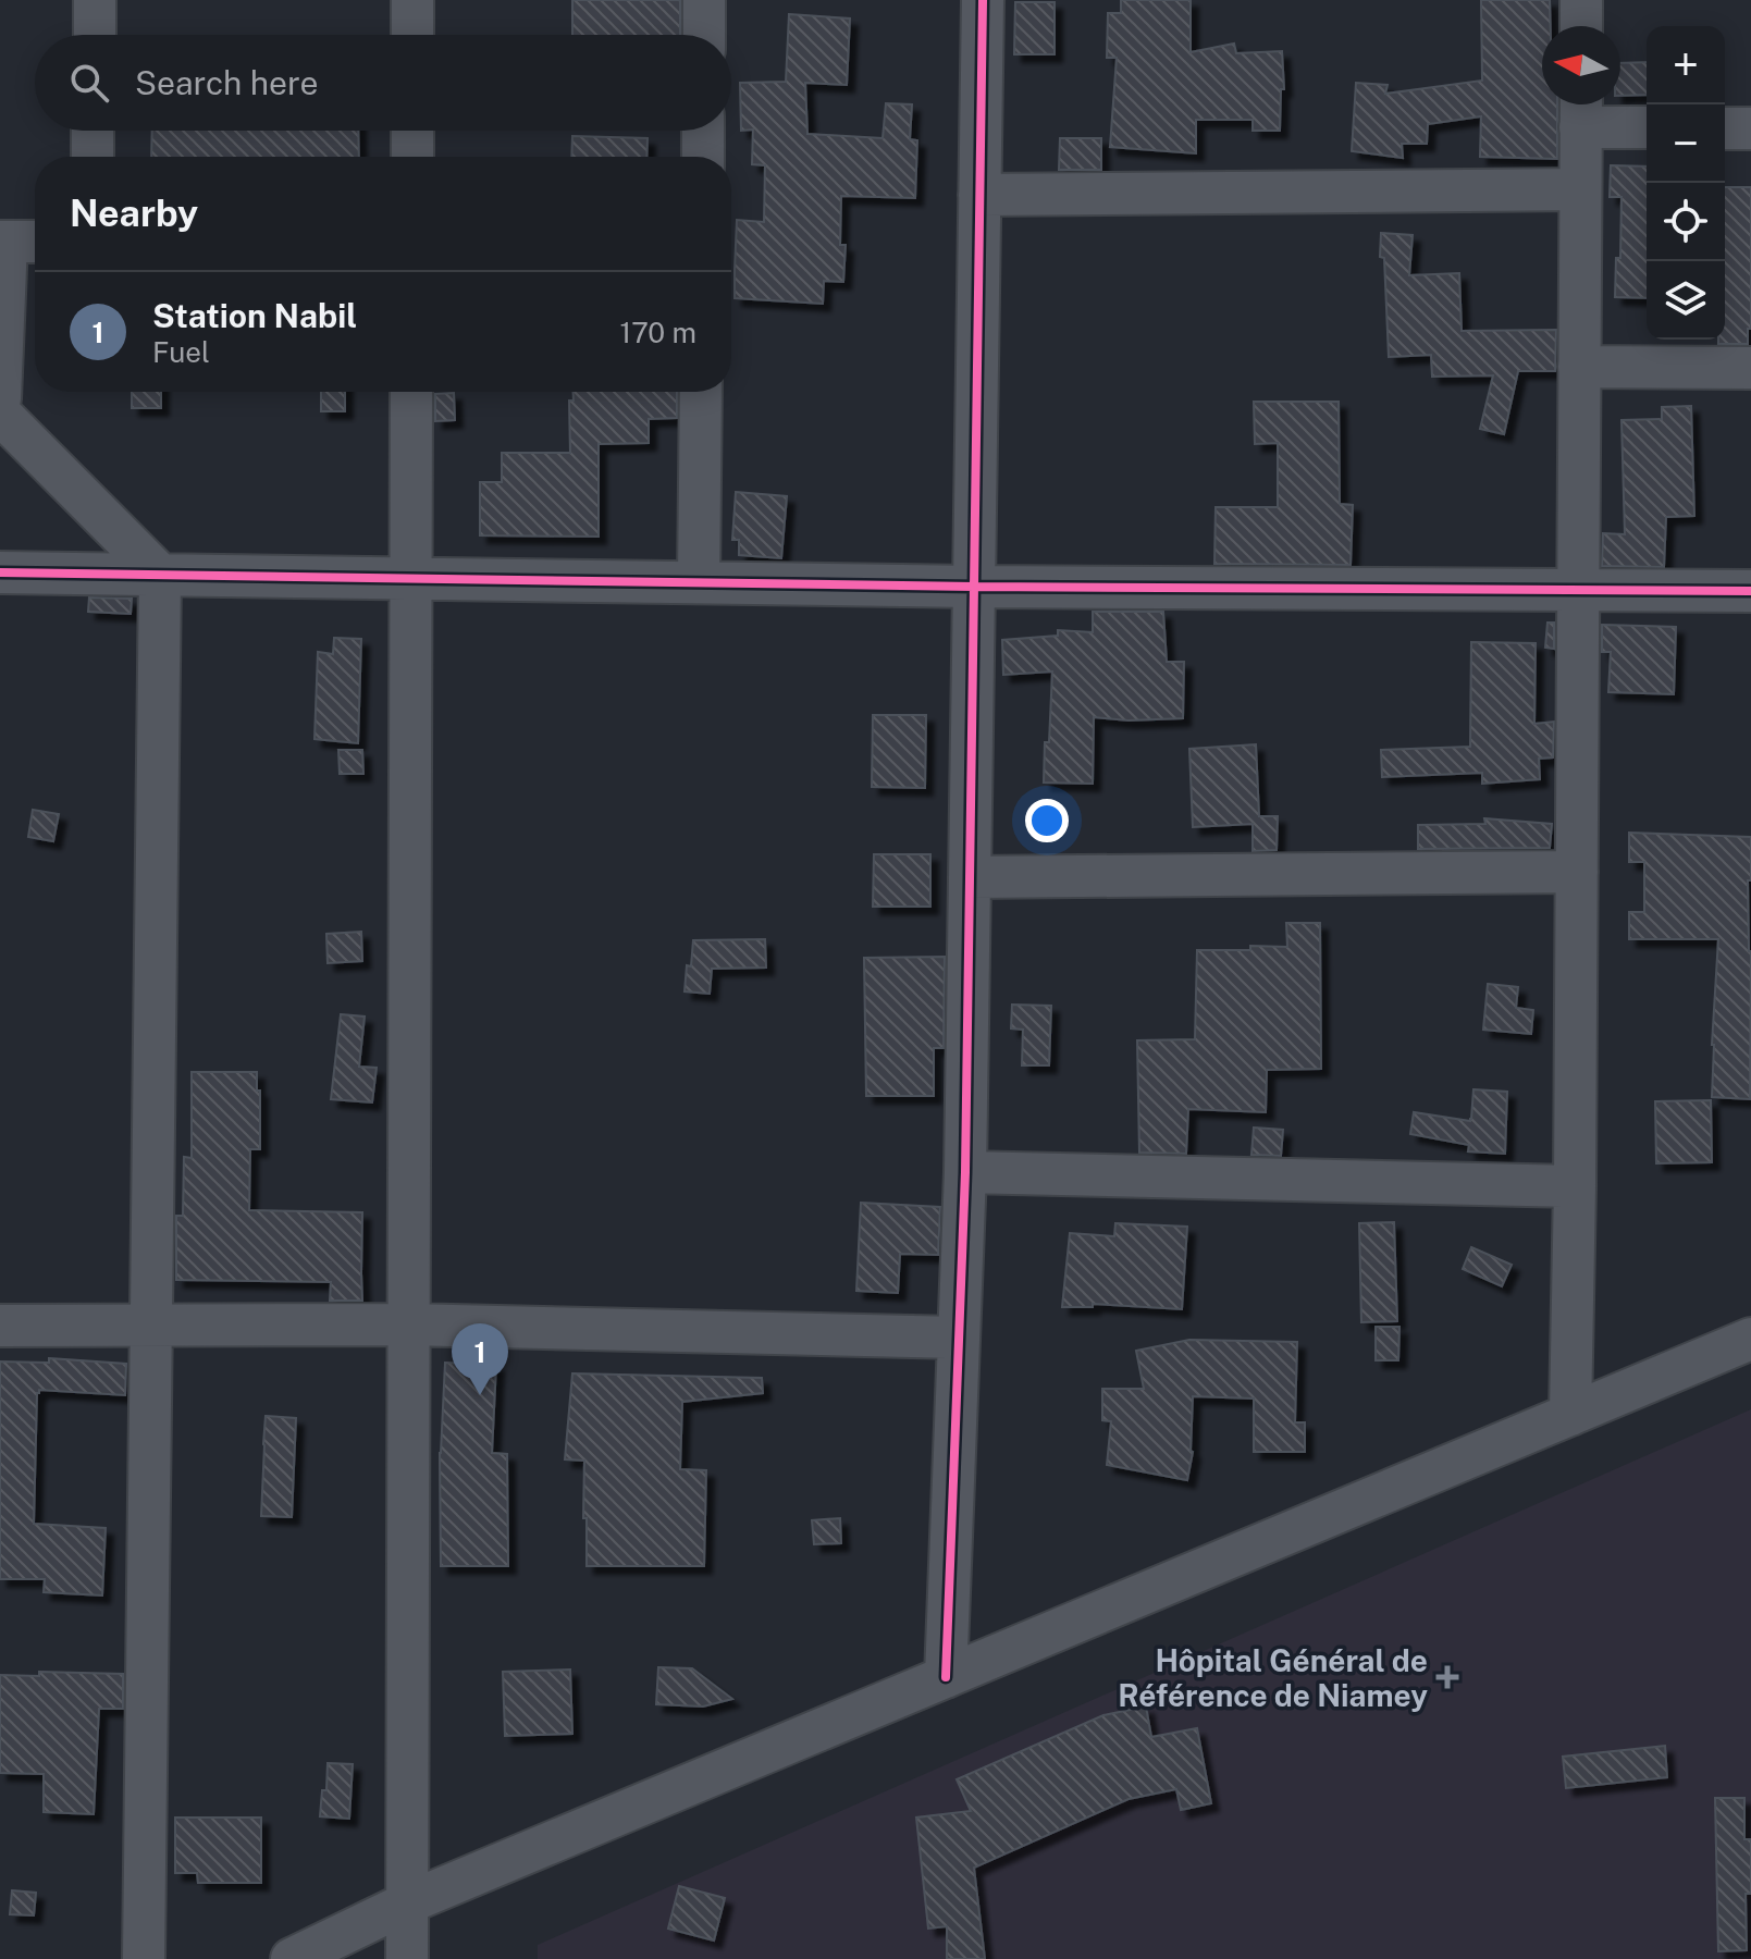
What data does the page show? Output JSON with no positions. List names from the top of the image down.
{
  "places": {
    "health": ["Hôpital Général de Référence de Niamey"]
  },
  "north": "left",
  "page": {
    "map_buttons": ["+", "−"],
    "search": "Search here",
    "heading": "Nearby",
    "list": [
      {
        "mark": "1",
        "name": "Station Nabil",
        "note": "Fuel",
        "value": "170 m"
      }
    ],
    "pins": "1"
  }
}
